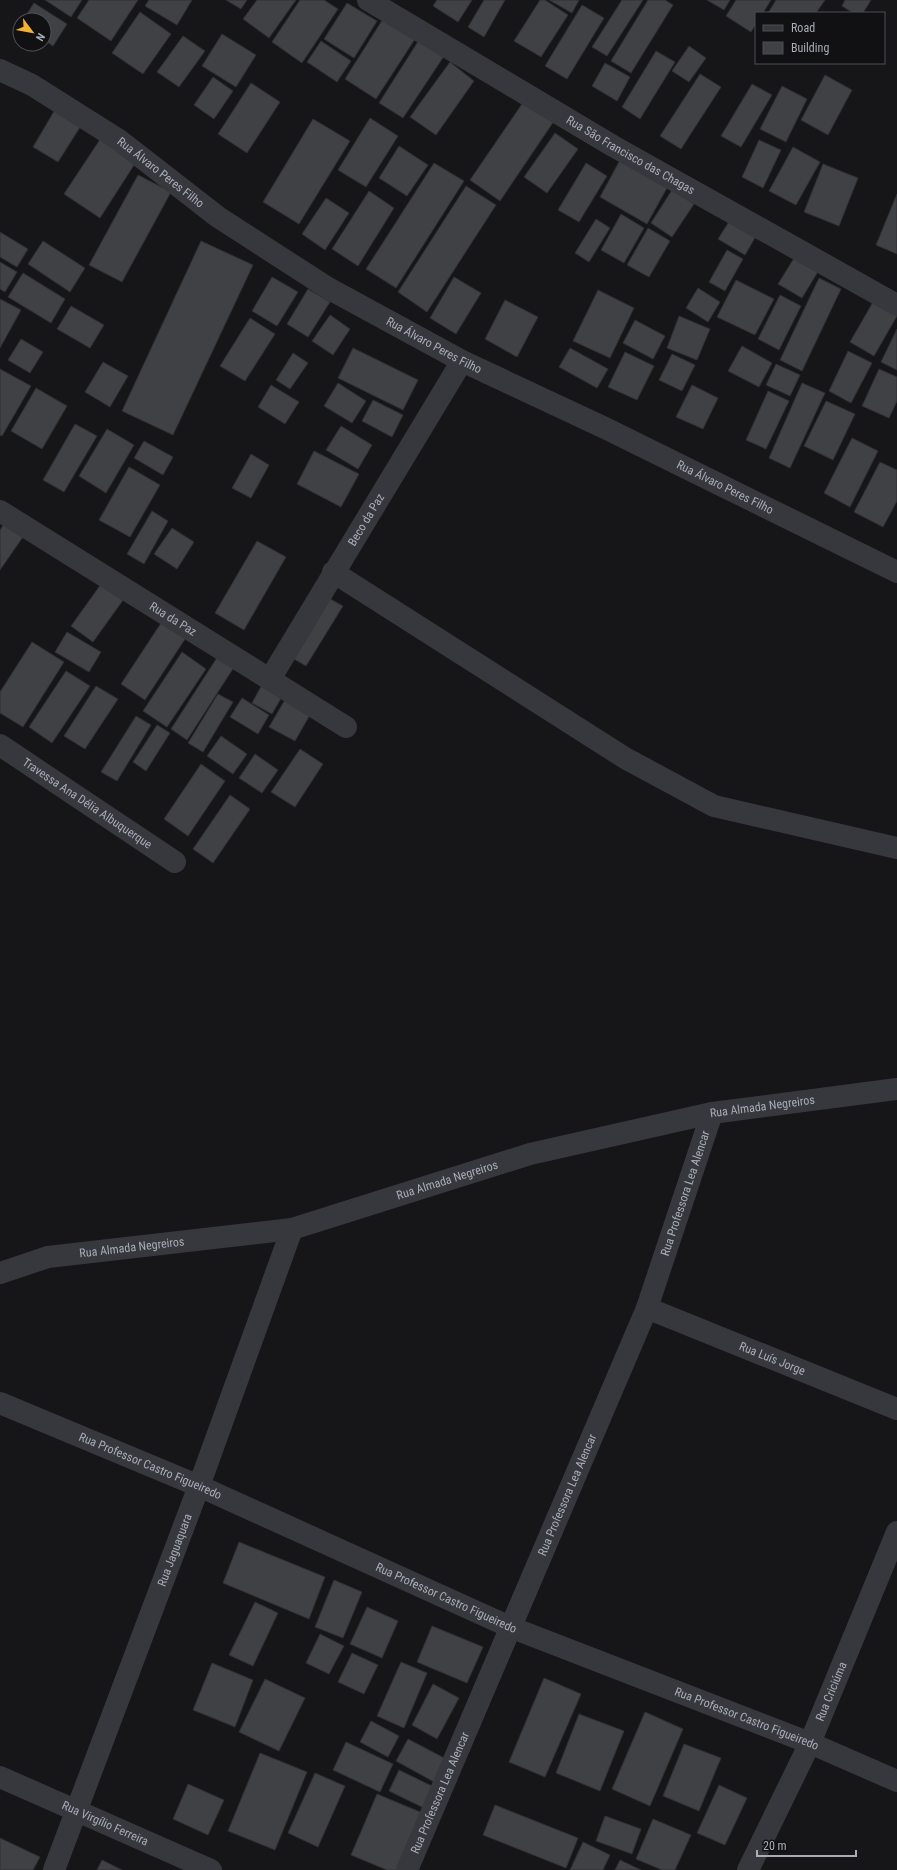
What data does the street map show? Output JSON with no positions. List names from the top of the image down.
{
  "streets": {
    "street": [
      "Rua São Francisco das Chagas",
      "Rua Álvaro Peres Filho",
      "Beco da Paz",
      "Rua da Paz",
      "Travessa Ana Délia Albuquerque",
      "Rua Almada Negreiros",
      "Rua Professora Lea Alencar",
      "Rua Luís Jorge",
      "Rua Professor Castro Figueiredo",
      "Rua Jaguaquara",
      "Rua Criciúma",
      "Rua Virgílio Ferreira"
    ]
  },
  "crossings": [
    ["Rua Álvaro Peres Filho", "Beco da Paz"],
    ["Beco da Paz", "Rua da Paz"],
    ["Rua Almada Negreiros", "Rua Professora Lea Alencar"],
    ["Rua Almada Negreiros", "Rua Jaguaquara"],
    ["Rua Professora Lea Alencar", "Rua Luís Jorge"],
    ["Rua Professora Lea Alencar", "Rua Professor Castro Figueiredo"],
    ["Rua Professor Castro Figueiredo", "Rua Jaguaquara"],
    ["Rua Professor Castro Figueiredo", "Rua Criciúma"],
    ["Rua Jaguaquara", "Rua Virgílio Ferreira"]
  ],
  "legend": ["Road", "Building"],
  "scale_bar": "20 m",
  "north": "bottom right"
}
